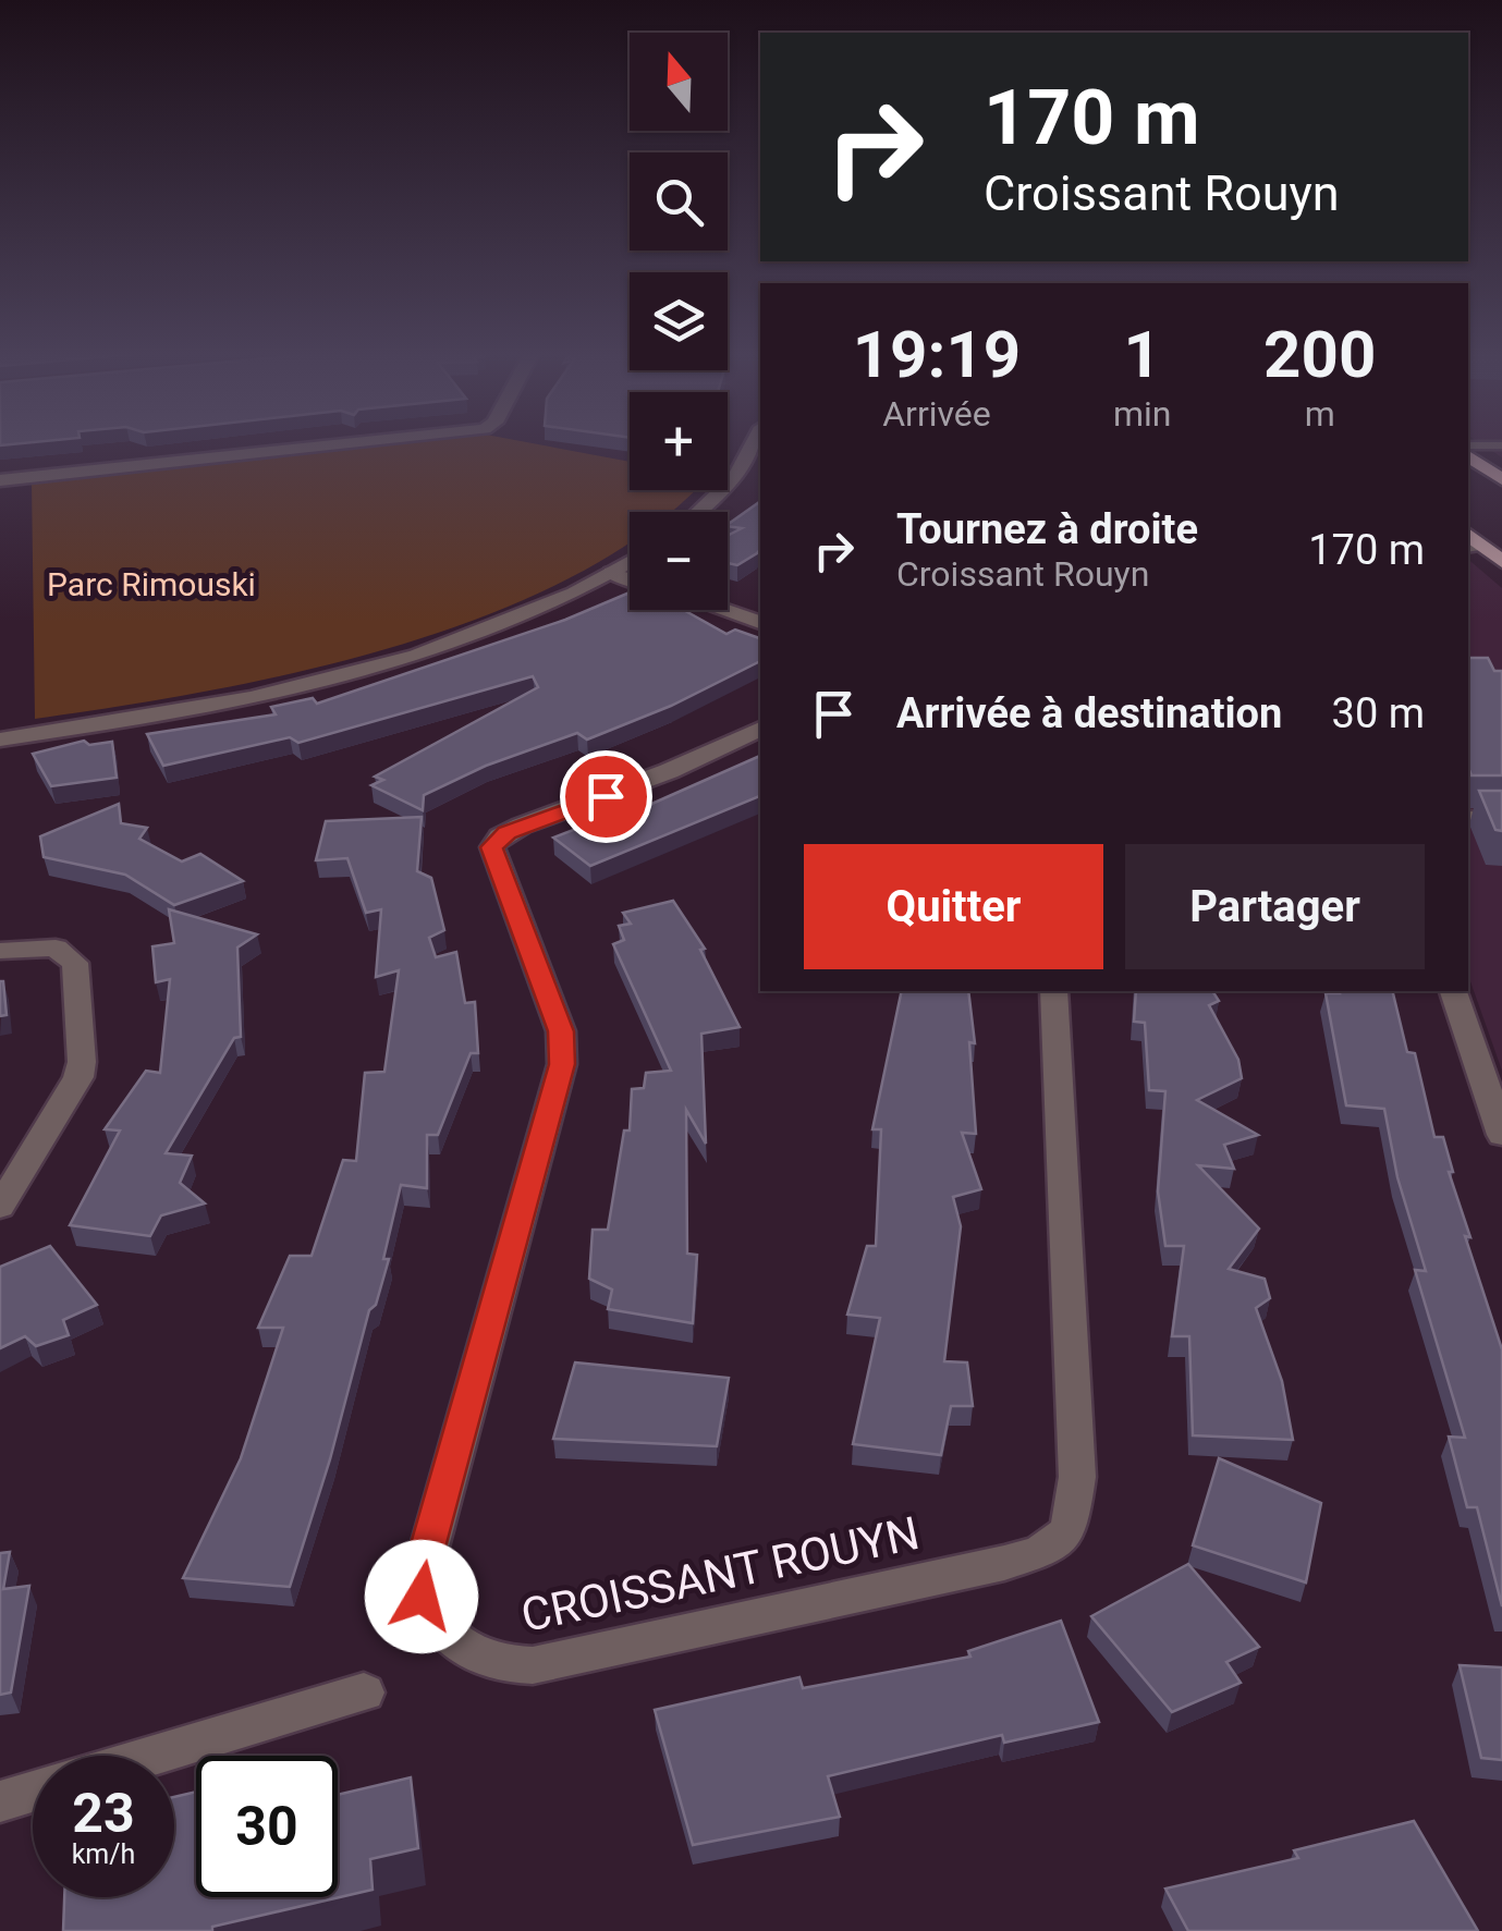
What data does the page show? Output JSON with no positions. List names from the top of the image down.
{
  "streets": {
    "street": ["CROISSANT ROUYN"]
  },
  "parks": ["Parc Rimouski"],
  "north": "top",
  "page": {
    "map_buttons": ["+", "−"],
    "turn": ["170 m", "Croissant Rouyn"],
    "eta": [
      "19:19",
      "Arrivée",
      "1",
      "min",
      "200",
      "m"
    ],
    "list": [
      {
        "name": "Tournez à droite",
        "note": "Croissant Rouyn",
        "value": "170 m"
      },
      {
        "name": "Arrivée à destination",
        "value": "30 m"
      }
    ],
    "buttons": ["Quitter", "Partager"],
    "speed": "23 km/h",
    "limit": "30"
  }
}
